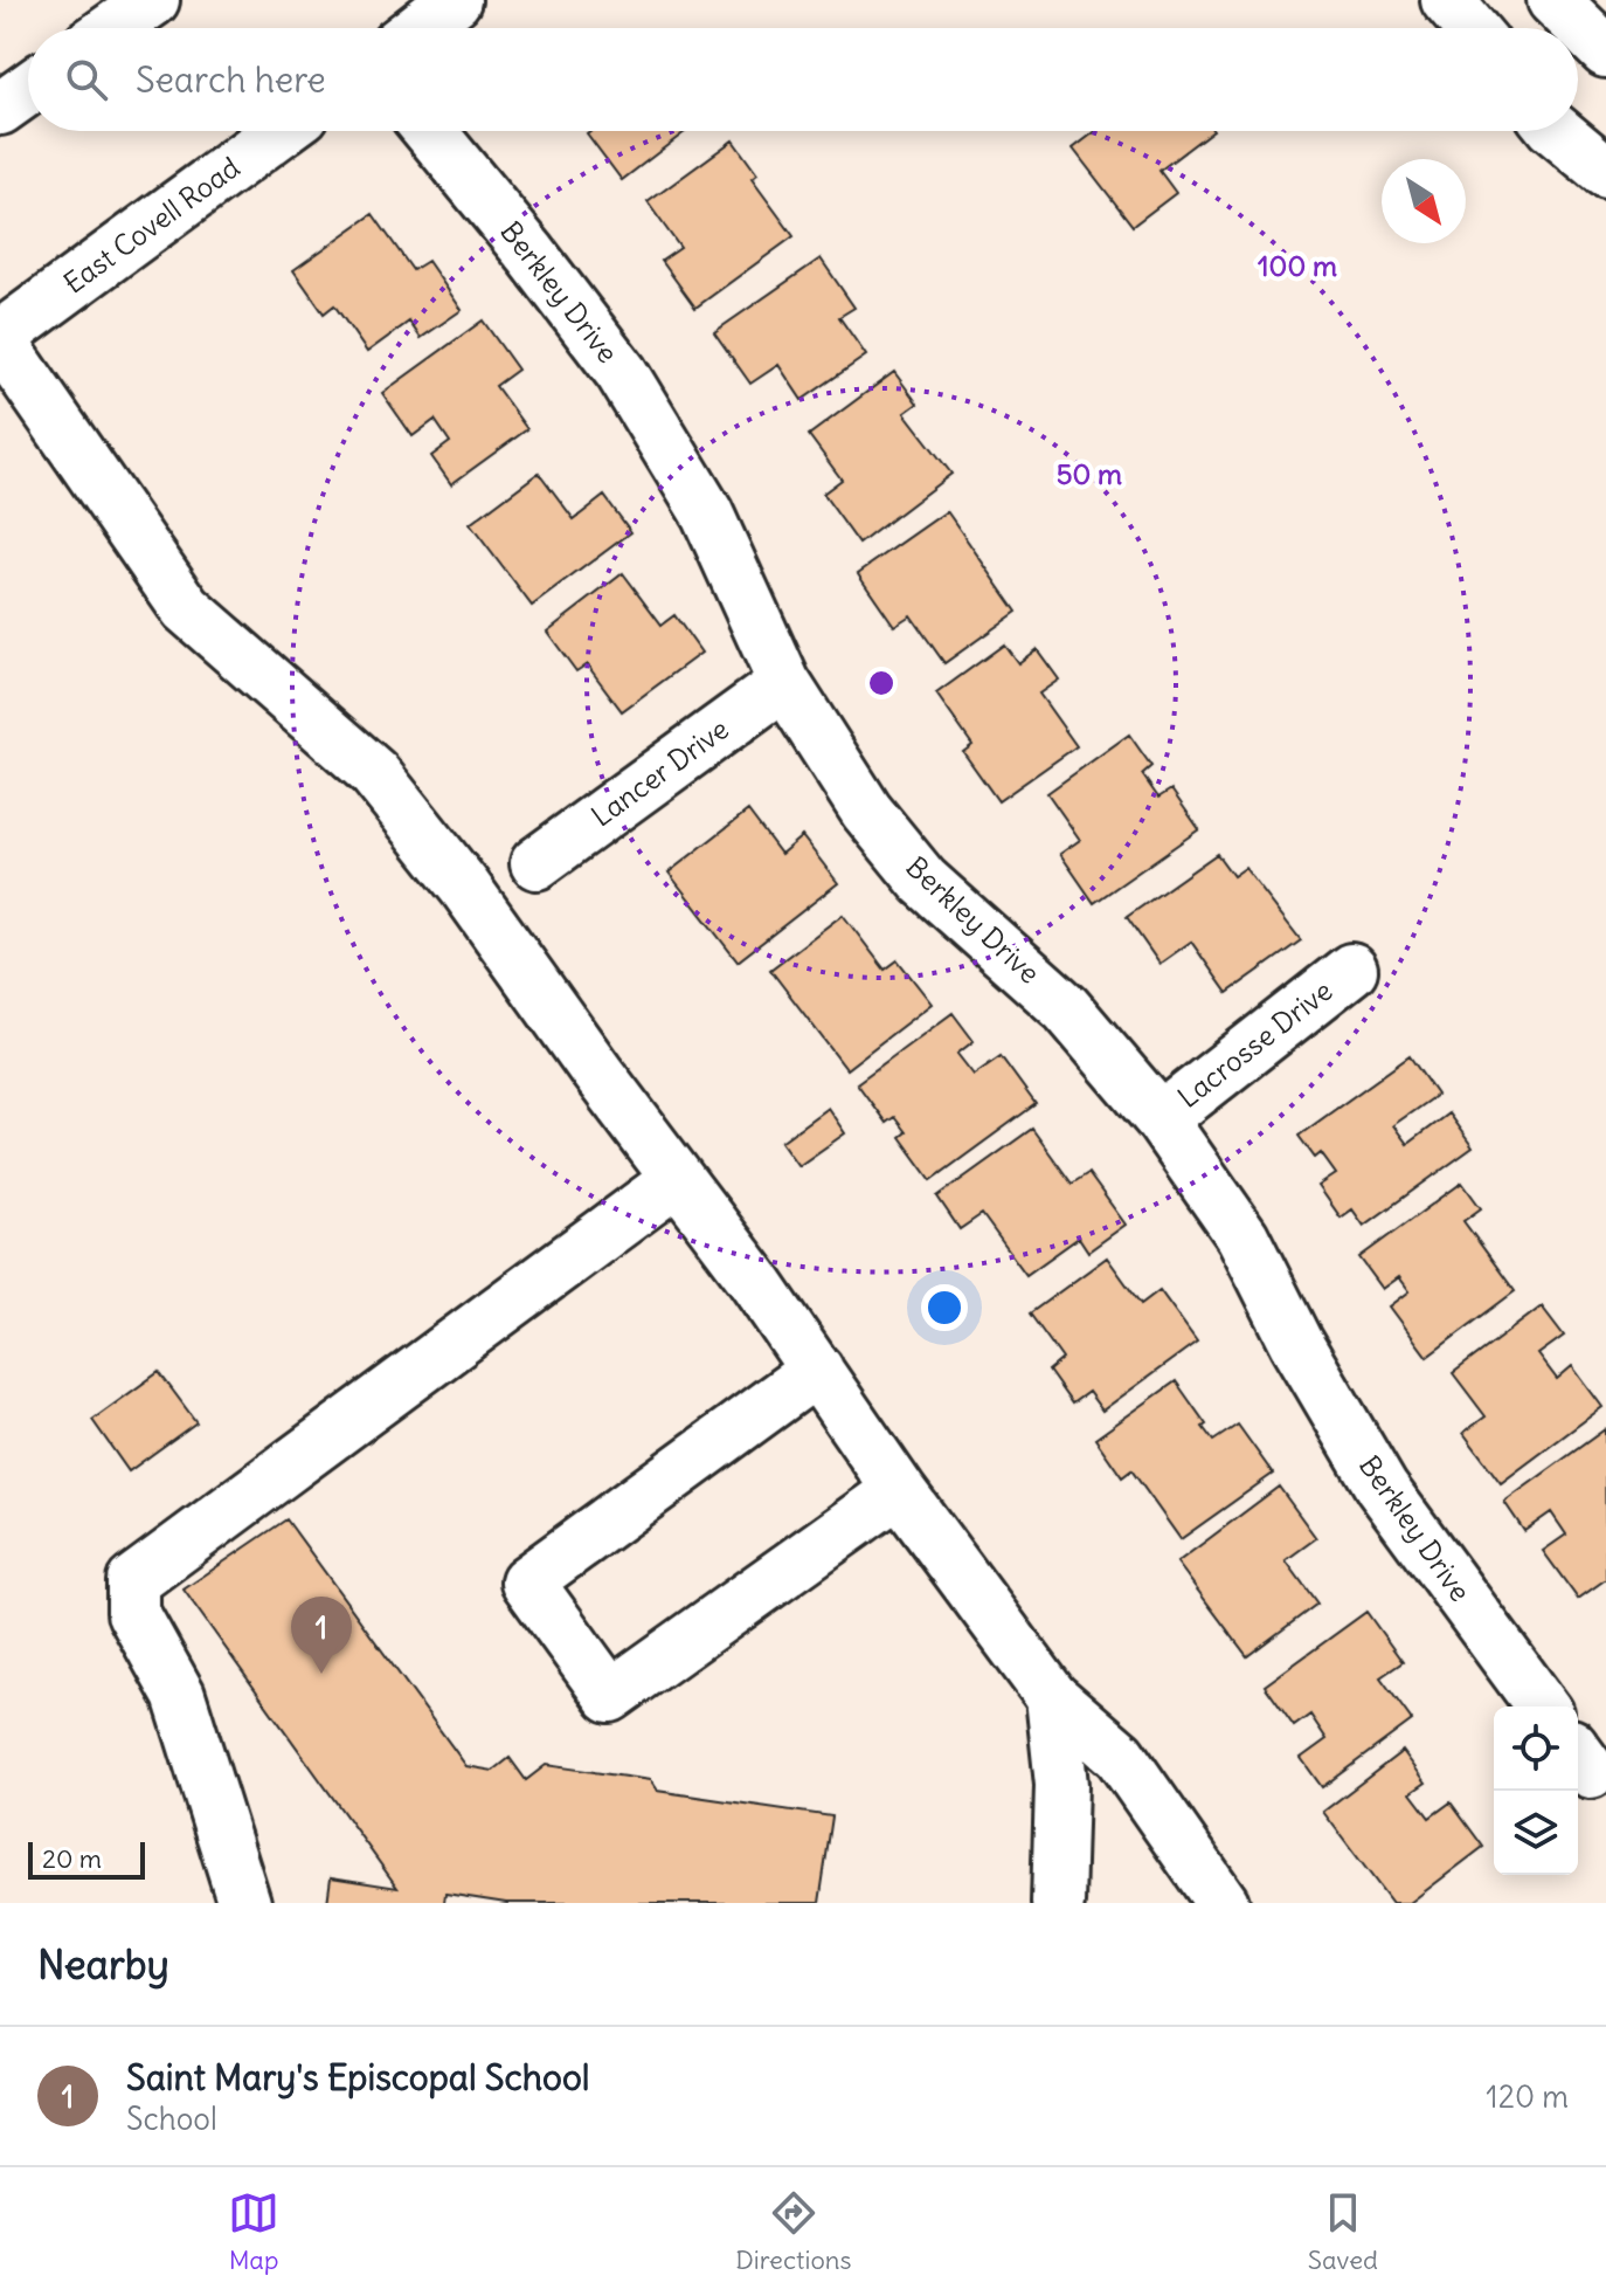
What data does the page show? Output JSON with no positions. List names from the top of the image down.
{
  "streets": {
    "street": [
      "East Covell Road",
      "Berkley Drive",
      "Lancer Drive",
      "Lacrosse Drive"
    ]
  },
  "crossings": [
    ["Berkley Drive", "Lancer Drive"],
    ["Berkley Drive", "Lacrosse Drive"]
  ],
  "scale_bar": "20 m",
  "north": "bottom right",
  "page": {
    "search": "Search here",
    "pins": "1",
    "scale": "20 m",
    "heading": "Nearby",
    "list": [
      {
        "mark": "1",
        "name": "Saint Mary's Episcopal School",
        "note": "School",
        "value": "120 m"
      }
    ],
    "nav": ["Map", "Directions", "Saved"]
  },
  "rings": ["100 m", "50 m"]
}
